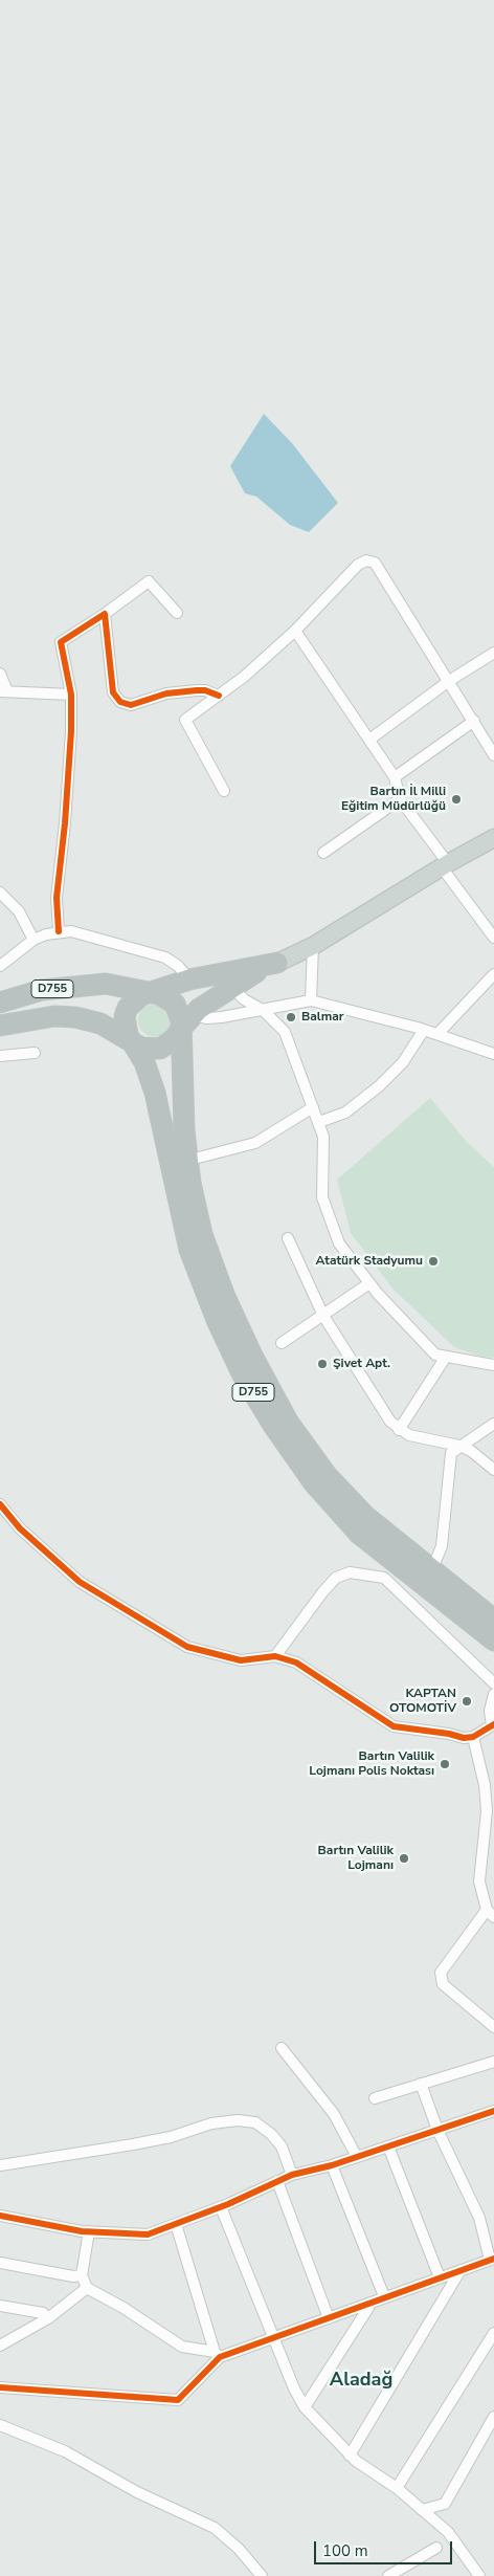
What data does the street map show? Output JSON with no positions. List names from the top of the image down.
{
  "streets": {
    "highway": ["D755"]
  },
  "districts": ["Aladağ"],
  "places": [
    "Bartın İl Milli Eğitim Müdürlüğü",
    "Balmar",
    "Atatürk Stadyumu",
    "Şivet Apt.",
    "KAPTAN OTOMOTİV",
    "Bartın Valilik Lojmanı Polis Noktası",
    "Bartın Valilik Lojmanı"
  ],
  "scale_bar": "100 m"
}
